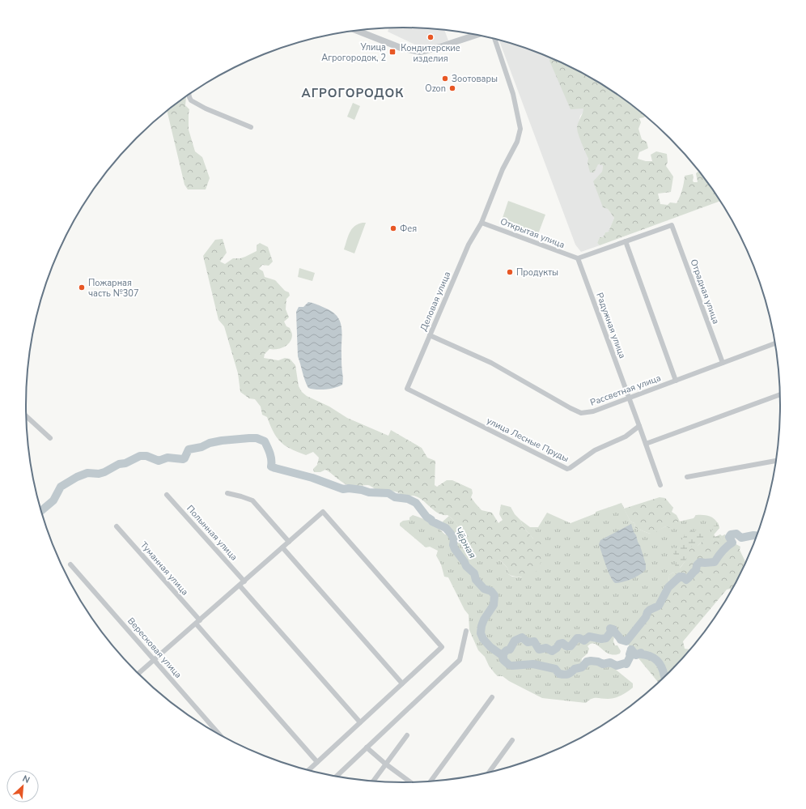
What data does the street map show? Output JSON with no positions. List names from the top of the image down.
{
  "streets": {
    "street": [
      "Открытая улица",
      "Отрадная улица",
      "Деловая улица",
      "Радужная улица",
      "Рассветная улица",
      "улица Лесные Пруды",
      "Полынная улица",
      "Туманная улица",
      "Вересковая улица"
    ]
  },
  "crossings": [
    ["Открытая улица", "Деловая улица"],
    ["Открытая улица", "Радужная улица"],
    ["Отрадная улица", "Рассветная улица"],
    ["Деловая улица", "Рассветная улица"],
    ["Деловая улица", "улица Лесные Пруды"],
    ["Радужная улица", "Рассветная улица"],
    ["Радужная улица", "улица Лесные Пруды"]
  ],
  "districts": ["АГРОГОРОДОК"],
  "water": ["Чёрная"],
  "places": {
    "other": [
      "Кондитерские изделия",
      "Зоотовары",
      "Ozon",
      "Фея",
      "Продукты",
      "Пожарная часть №307"
    ],
    "transit": ["Улица Агрогородок, 2"]
  },
  "north": "top right"
}
